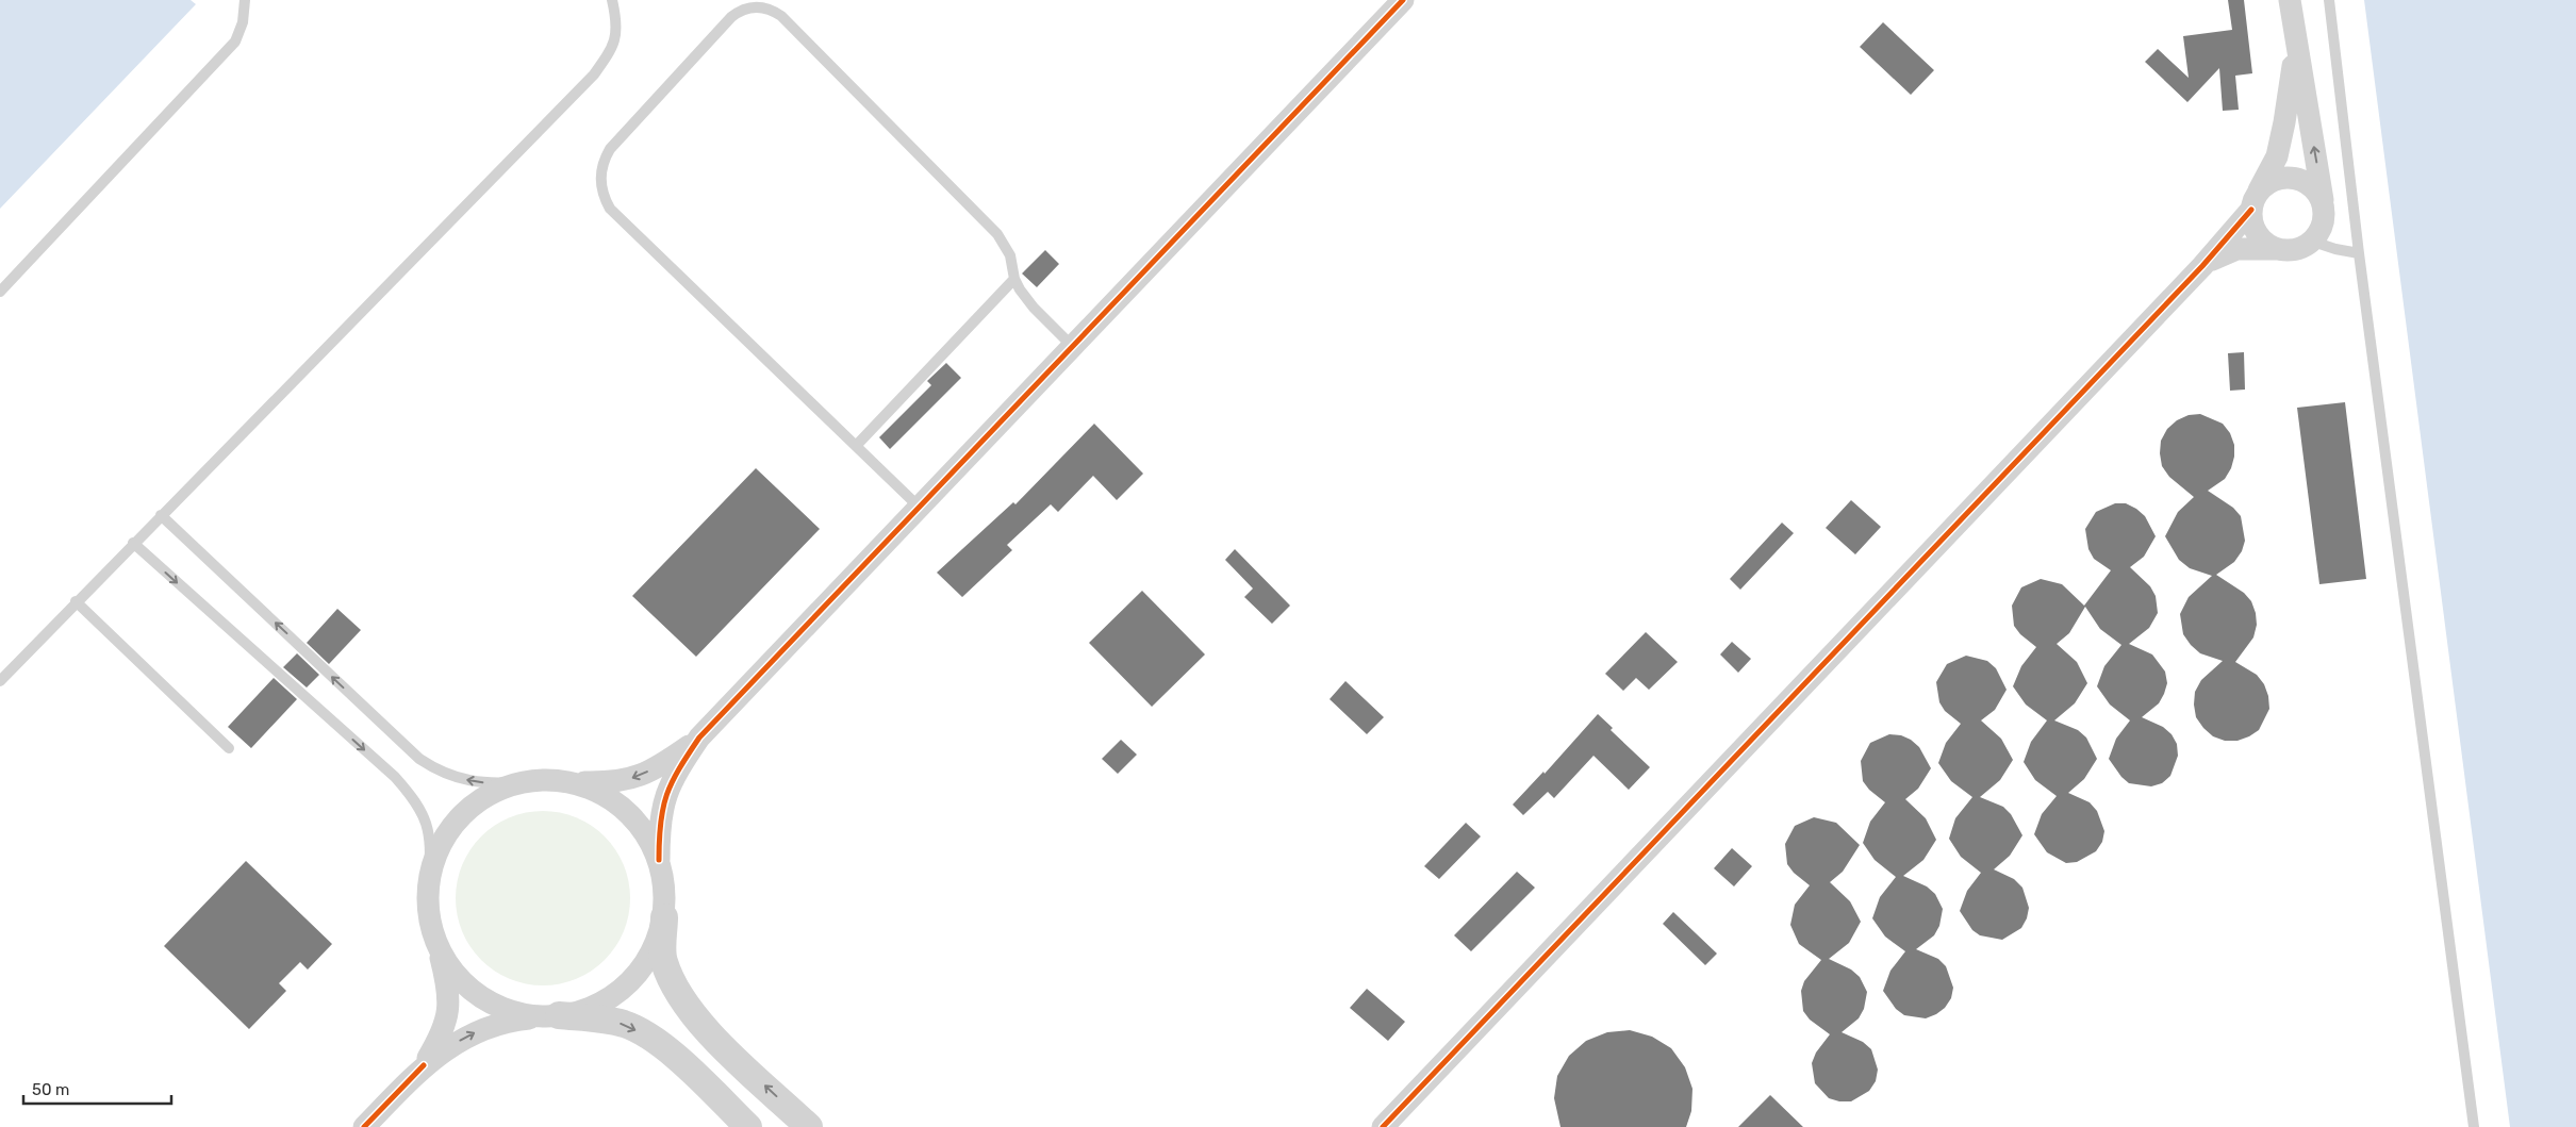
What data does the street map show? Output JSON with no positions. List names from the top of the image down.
{
  "scale_bar": "50 m"
}
